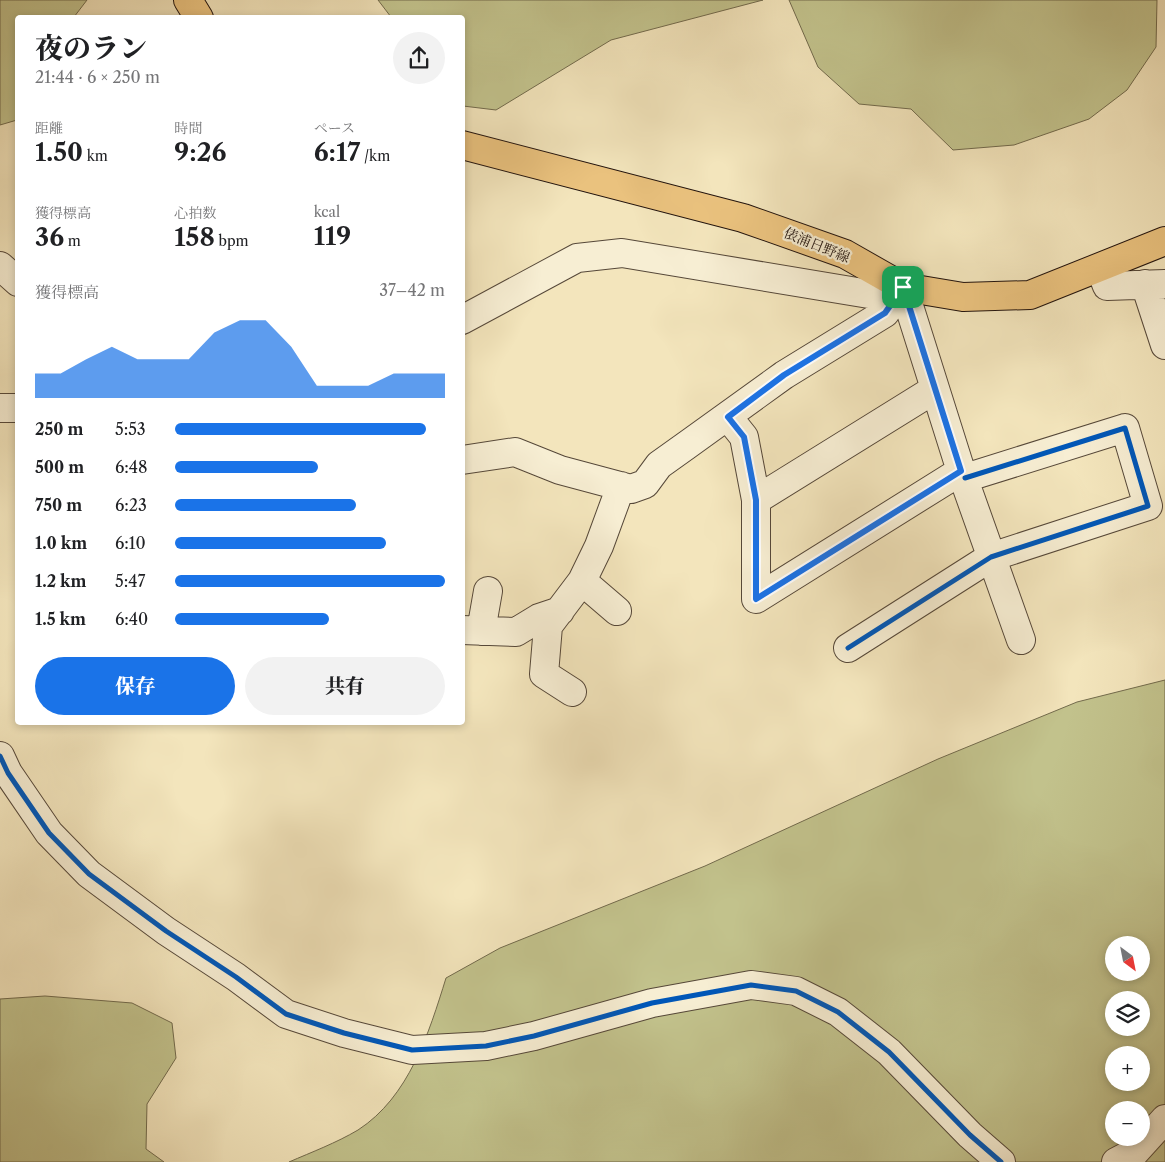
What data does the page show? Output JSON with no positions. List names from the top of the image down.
{
  "streets": {
    "main road": ["俵浦日野線"]
  },
  "north": "bottom right",
  "page": {
    "heading": ["夜のラン", "21:44 · 6 × 250 m"],
    "stats": [
      ["距離", "1.50 km"],
      ["時間", "9:26"],
      ["ペース", "6:17 /km"],
      ["獲得標高", "36 m"],
      ["心拍数", "158 bpm"],
      ["kcal", "119"]
    ],
    "chart": ["獲得標高", "37–42 m"],
    "list": [
      {
        "name": "250 m",
        "note": "5:53"
      },
      {
        "name": "500 m",
        "note": "6:48"
      },
      {
        "name": "750 m",
        "note": "6:23"
      },
      {
        "name": "1.0 km",
        "note": "6:10"
      },
      {
        "name": "1.2 km",
        "note": "5:47"
      },
      {
        "name": "1.5 km",
        "note": "6:40"
      }
    ],
    "buttons": ["保存", "共有"],
    "map_buttons": ["+", "−"]
  }
}
